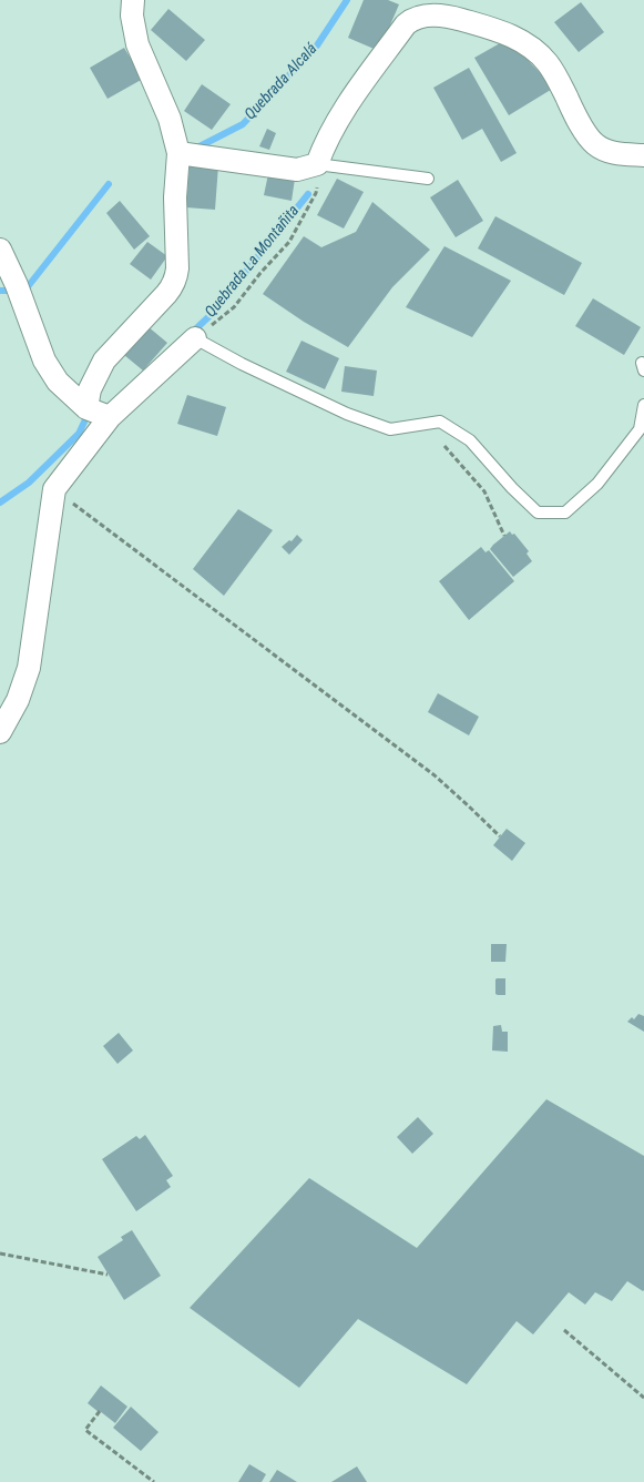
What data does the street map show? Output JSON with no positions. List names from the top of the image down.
{
  "water": ["Quebrada Alcalá", "Quebrada La Montañita"]
}
